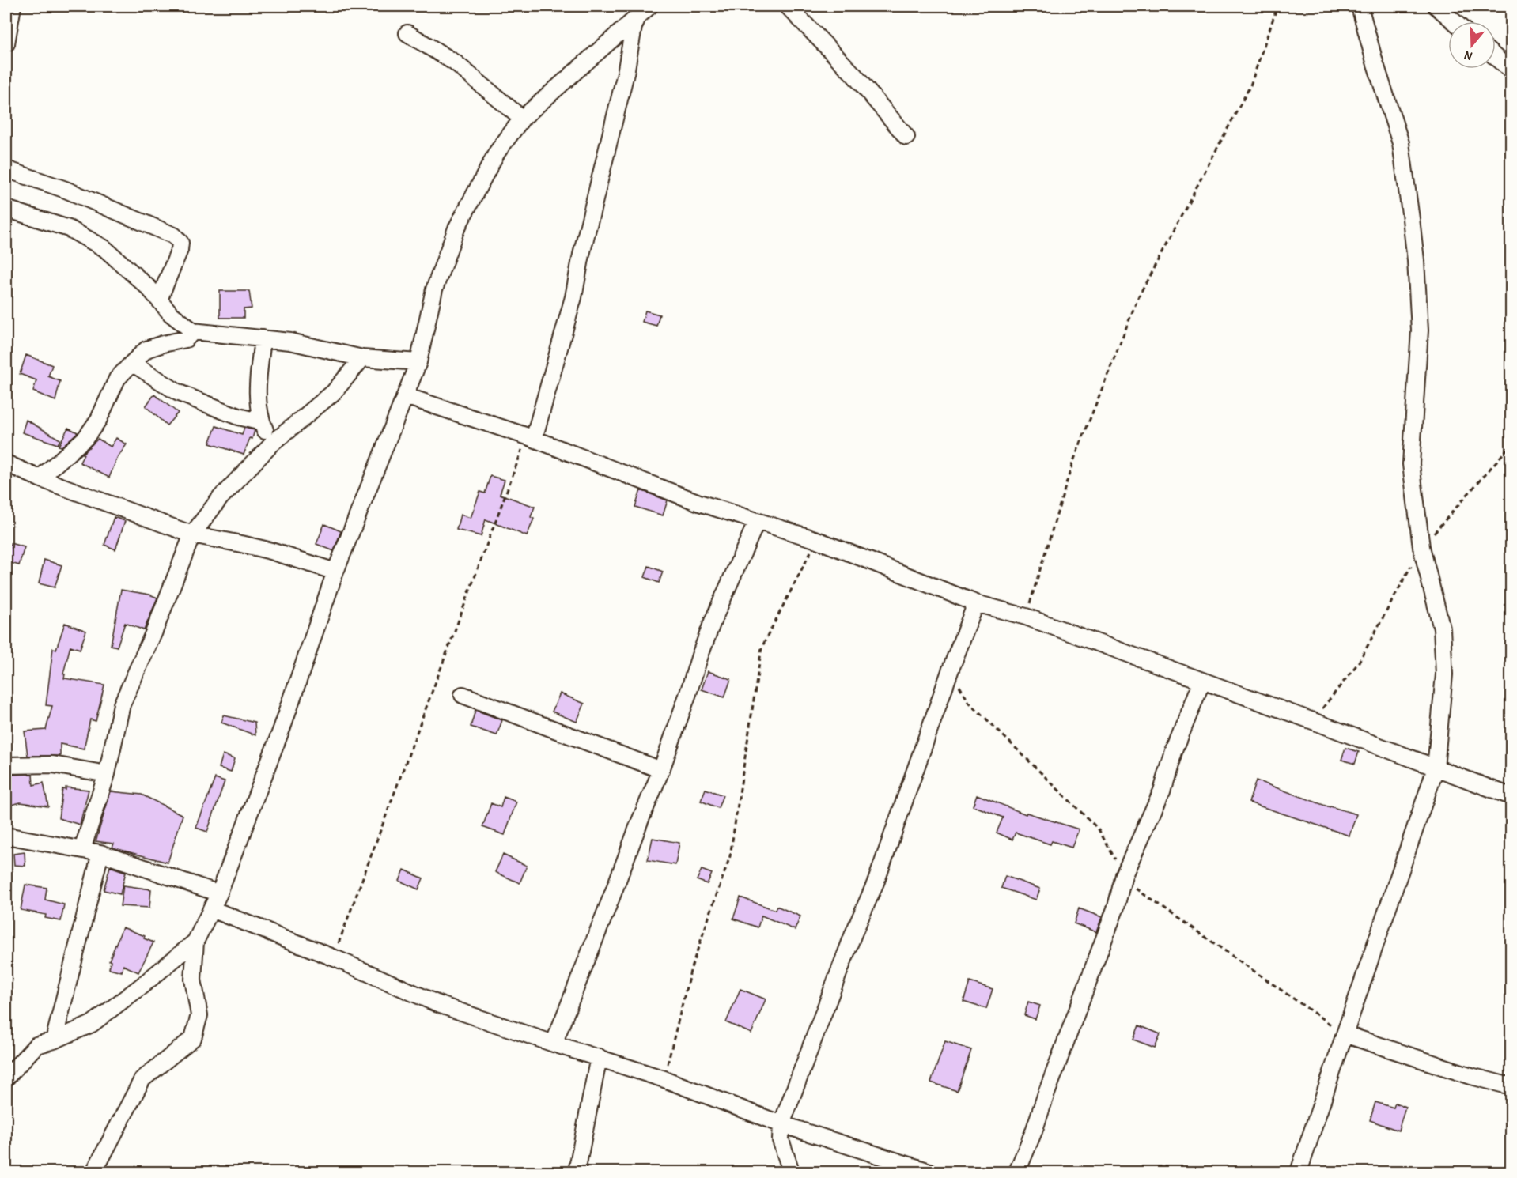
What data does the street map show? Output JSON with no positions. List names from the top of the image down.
{
  "north": "bottom"
}
